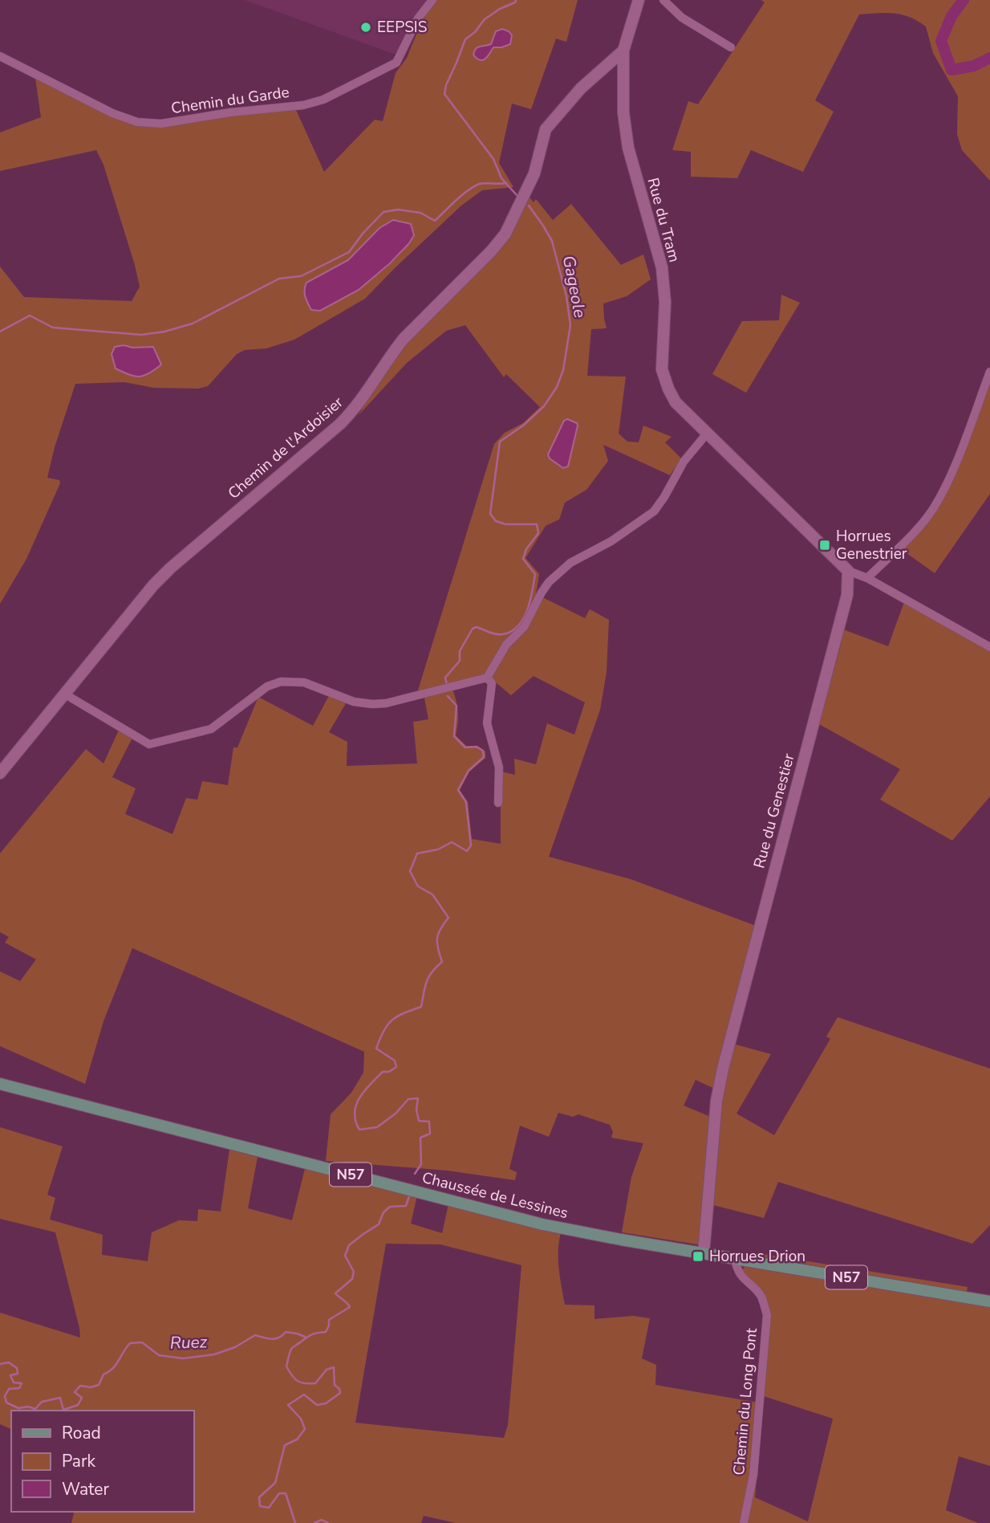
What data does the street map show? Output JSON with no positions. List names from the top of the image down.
{
  "streets": {
    "main road": ["N57", "Chaussée de Lessines"],
    "street": [
      "Chemin du Garde",
      "Rue du Tram",
      "Chemin de l'Ardoisier",
      "Rue du Genestier",
      "Chemin du Long Pont"
    ]
  },
  "crossings": [
    ["Rue du Tram", "Chemin de l'Ardoisier"],
    ["Rue du Genestier", "Chaussée de Lessines"],
    ["Chaussée de Lessines", "Chemin du Long Pont"]
  ],
  "water": ["Gageole", "Ruez"],
  "places": {
    "other": ["EEPSIS"],
    "transit": ["Horrues Genestrier", "Horrues Drion"]
  },
  "legend": ["Road", "Park", "Water"]
}
